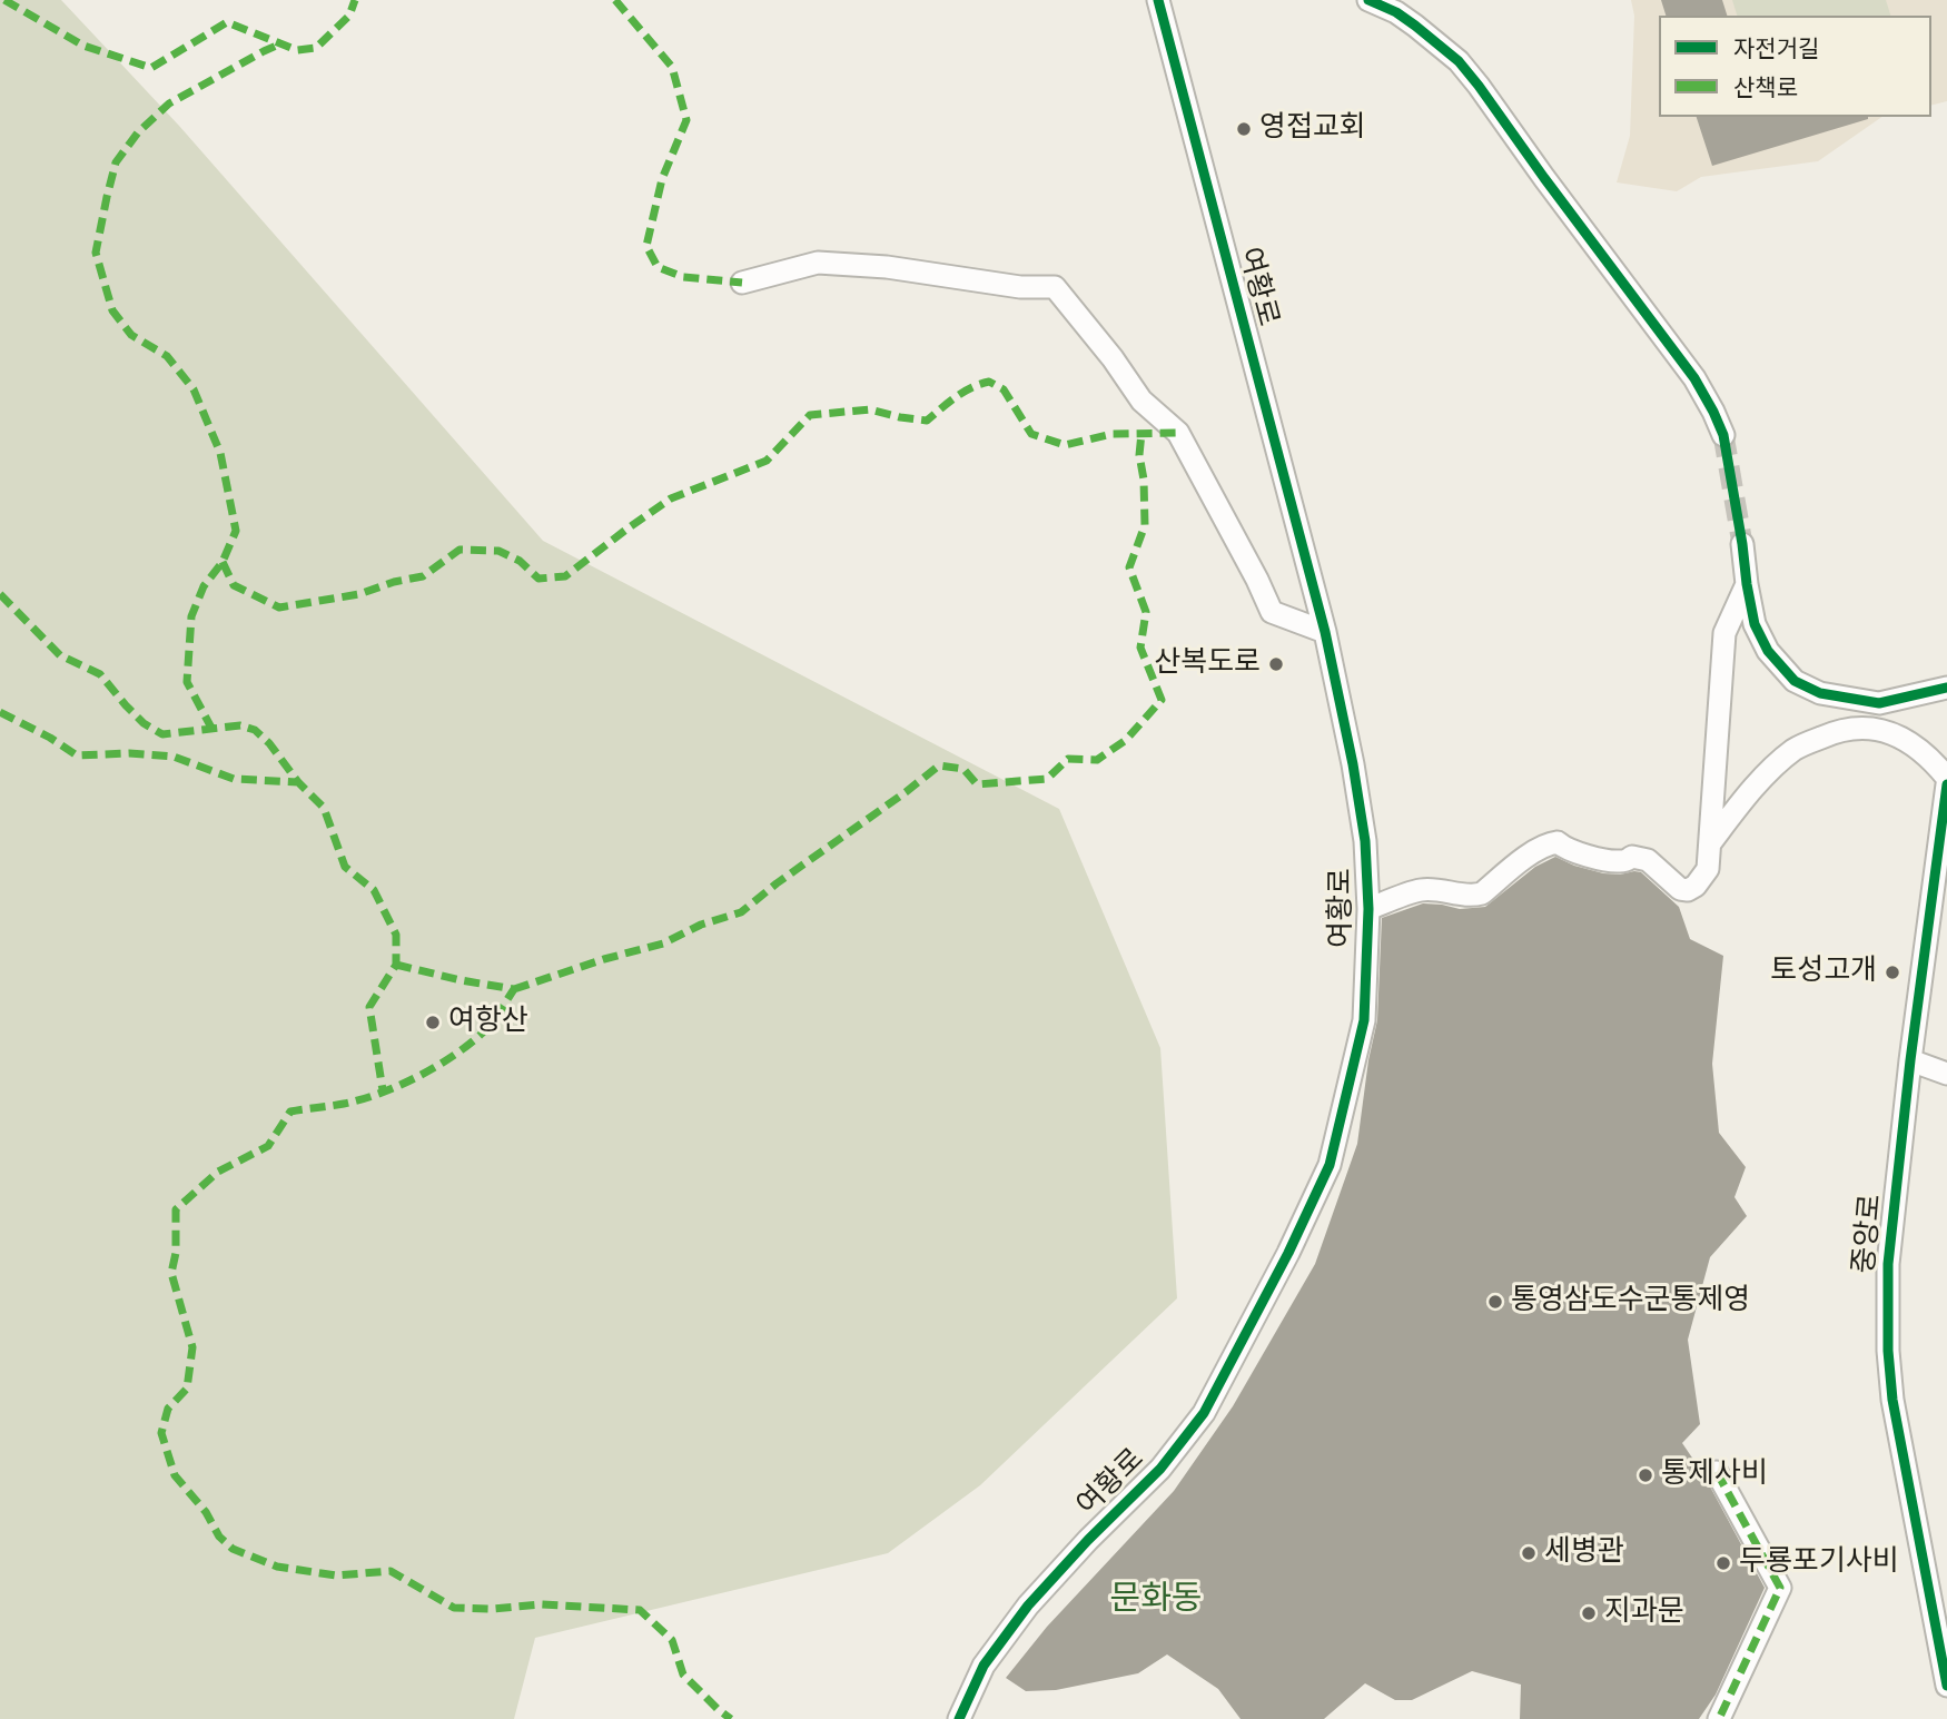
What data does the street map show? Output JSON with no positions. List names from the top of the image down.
{
  "streets": {
    "street": ["여황로", "중앙로"]
  },
  "districts": ["문화동"],
  "places": [
    "영접교회",
    "산복도로",
    "토성고개",
    "여항산",
    "통영삼도수군통제영",
    "통제사비",
    "세병관",
    "두룡포기사비",
    "지과문"
  ],
  "legend": ["자전거길", "산책로"]
}
